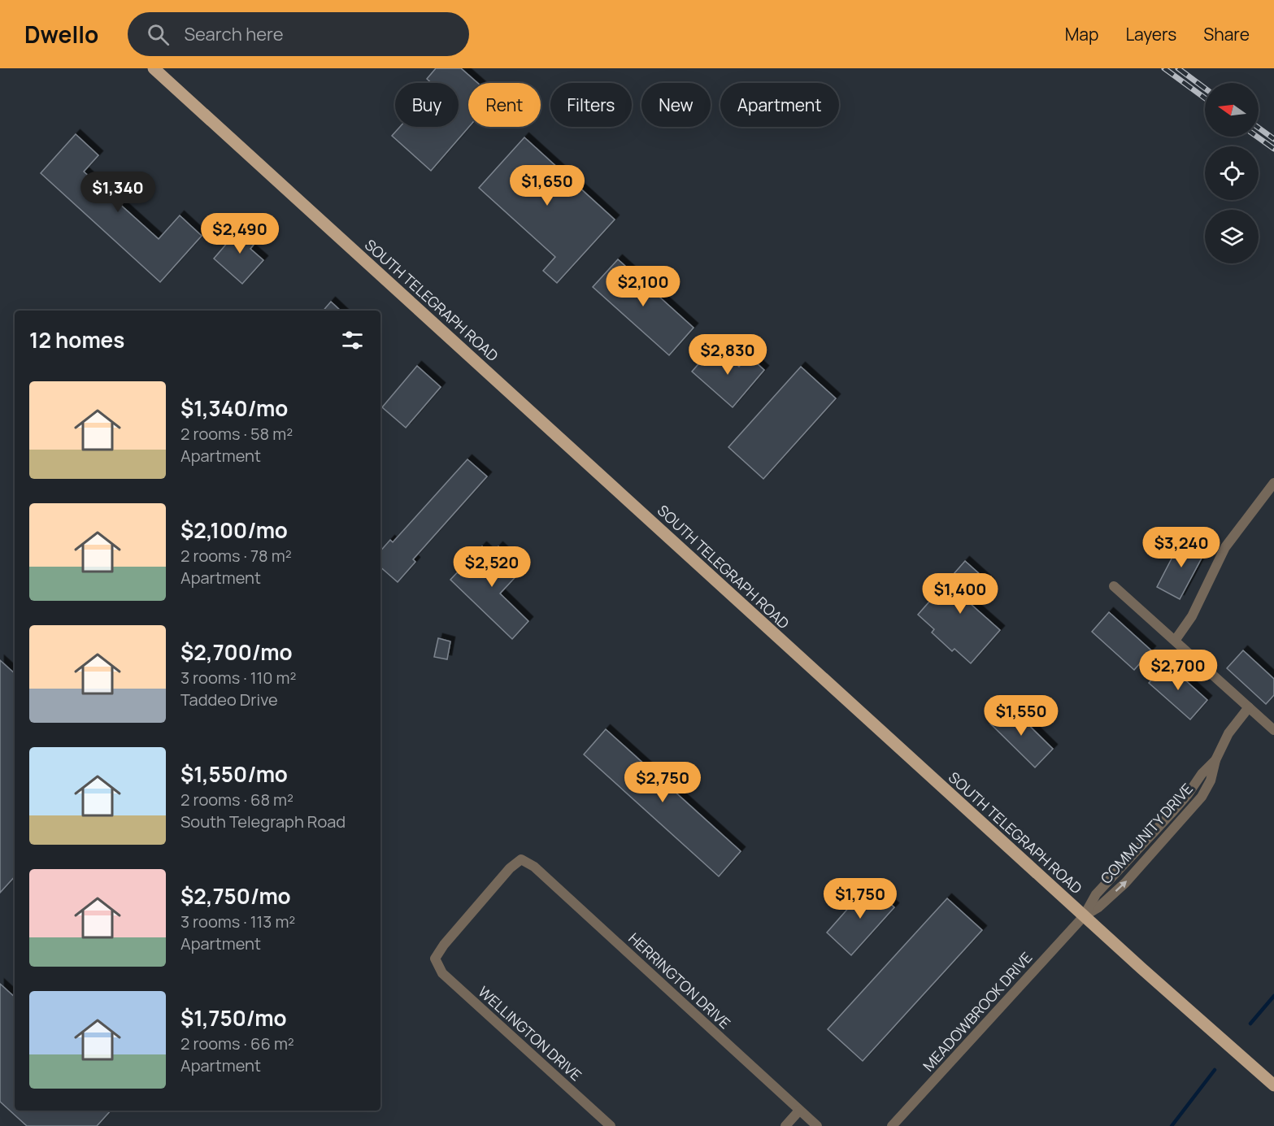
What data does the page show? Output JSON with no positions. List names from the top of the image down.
{
  "streets": {
    "main road": ["SOUTH TELEGRAPH ROAD"],
    "street": [
      "COMMUNITY DRIVE",
      "HERRINGTON DRIVE",
      "MEADOWBROOK DRIVE",
      "WELLINGTON DRIVE"
    ]
  },
  "crossings": [
    ["SOUTH TELEGRAPH ROAD", "COMMUNITY DRIVE"],
    ["SOUTH TELEGRAPH ROAD", "MEADOWBROOK DRIVE"],
    ["COMMUNITY DRIVE", "MEADOWBROOK DRIVE"],
    ["HERRINGTON DRIVE", "WELLINGTON DRIVE"]
  ],
  "north": "left",
  "page": {
    "header": "Dwello",
    "search": "Search here",
    "nav": ["Map", "Layers", "Share"],
    "chip": [
      "Buy",
      "Rent",
      "Filters",
      "New",
      "Apartment"
    ],
    "price": [
      "$1,650",
      "$1,340",
      "$2,490",
      "$2,100",
      "$2,830",
      "$3,240",
      "$2,520",
      "$1,400",
      "$2,700",
      "$1,550",
      "$2,750",
      "$1,750"
    ],
    "heading": "12 homes",
    "list": [
      {
        "name": "$1,340/mo",
        "note": "2 rooms · 58 m² · Apartment"
      },
      {
        "name": "$2,100/mo",
        "note": "2 rooms · 78 m² · Apartment"
      },
      {
        "name": "$2,700/mo",
        "note": "3 rooms · 110 m² · Taddeo Drive"
      },
      {
        "name": "$1,550/mo",
        "note": "2 rooms · 68 m² · South Telegraph Road"
      },
      {
        "name": "$2,750/mo",
        "note": "3 rooms · 113 m² · Apartment"
      },
      {
        "name": "$1,750/mo",
        "note": "2 rooms · 66 m² · Apartment"
      }
    ]
  }
}
